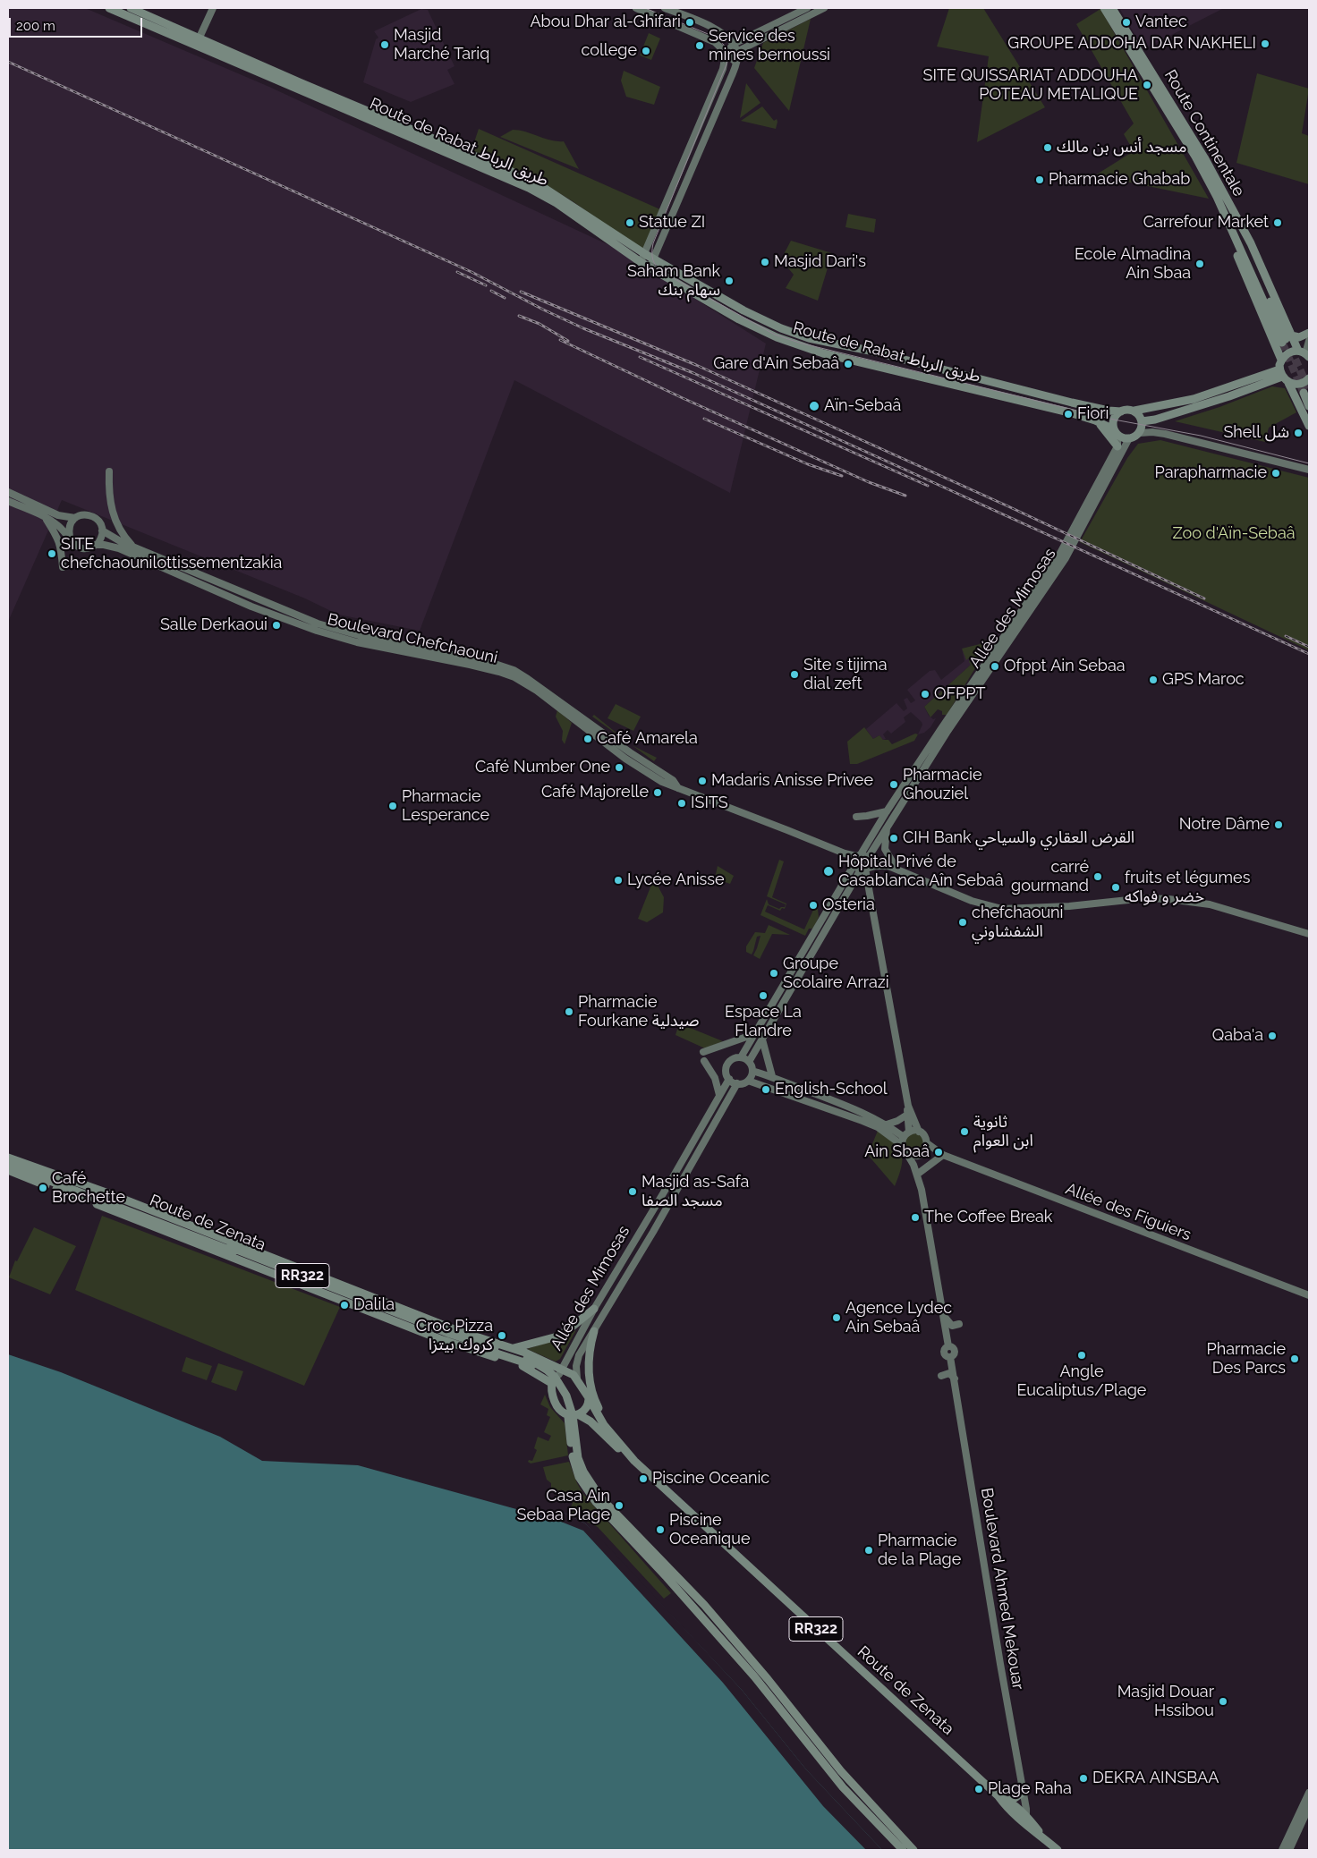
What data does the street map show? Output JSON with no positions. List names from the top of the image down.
{
  "streets": {
    "main road": [
      "Route Continentale",
      "Route de Rabat طريق الرباط",
      "Route de Zenata",
      "RR322"
    ],
    "street": [
      "Allée des Mimosas",
      "Boulevard Chefchaouni",
      "Allée des Figuiers",
      "Boulevard Ahmed Mekouar"
    ]
  },
  "crossings": [
    ["Route de Rabat طريق الرباط", "Allée des Mimosas"],
    ["Allée des Mimosas", "Boulevard Chefchaouni"],
    ["Allée des Mimosas", "Route de Zenata"],
    ["Allée des Mimosas", "RR322"],
    ["Route de Zenata", "RR322"],
    ["Route de Zenata", "Boulevard Ahmed Mekouar"]
  ],
  "parks": ["Zoo d'Aïn-Sebaâ"],
  "places": [
    "Abou Dhar al-Ghifari",
    "Vantec",
    "GROUPE ADDOHA DAR NAKHELI",
    "Masjid Marché Tariq",
    "Service des mines bernoussi",
    "college",
    "SITE QUISSARIAT ADDOUHA POTEAU METALIQUE",
    "مسجد أنس بن مالك",
    "Pharmacie Ghabab",
    "Statue ZI",
    "Carrefour Market",
    "Masjid Dari's",
    "Ecole Almadina Ain Sbaa",
    "Saham Bank سهام بنك",
    "Gare d'Ain Sebaâ",
    "Aïn-Sebaâ",
    "Fiori",
    "Shell شل",
    "Parapharmacie",
    "SITE chefchaounilottissementzakia",
    "Salle Derkaoui",
    "Ofppt Ain Sebaa",
    "Site s tijima dial zeft",
    "GPS Maroc",
    "OFPPT",
    "Café Amarela",
    "Café Number One",
    "Madaris Anisse Privee",
    "Pharmacie Ghouziel",
    "Café Majorelle",
    "ISITS",
    "Pharmacie Lesperance",
    "Notre Dâme",
    "CIH Bank القرض العقاري والسياحي",
    "Hôpital Privé de Casablanca Aîn Sebaâ",
    "carré gourmand",
    "Lycée Anisse",
    "fruits et légumes خضر و فواكه",
    "Osteria",
    "chefchaouni الشفشاوني",
    "Groupe Scolaire Arrazi",
    "Espace La Flandre",
    "Pharmacie Fourkane صيدلية",
    "Qaba'a",
    "English-School",
    "ثانوية ابن العوام",
    "Ain Sbaâ",
    "Café Brochette",
    "Masjid as-Safa مسجد الصفا",
    "The Coffee Break",
    "Dalila",
    "Agence Lydec Ain Sebaâ",
    "Croc Pizza كروك بيتزا",
    "Angle Eucaliptus/Plage",
    "Pharmacie Des Parcs",
    "Piscine Oceanic",
    "Casa Ain Sebaa Plage",
    "Piscine Oceanique",
    "Pharmacie de la Plage",
    "Masjid Douar Hssibou",
    "DEKRA AINSBAA",
    "Plage Raha"
  ],
  "scale_bar": "200 m"
}
